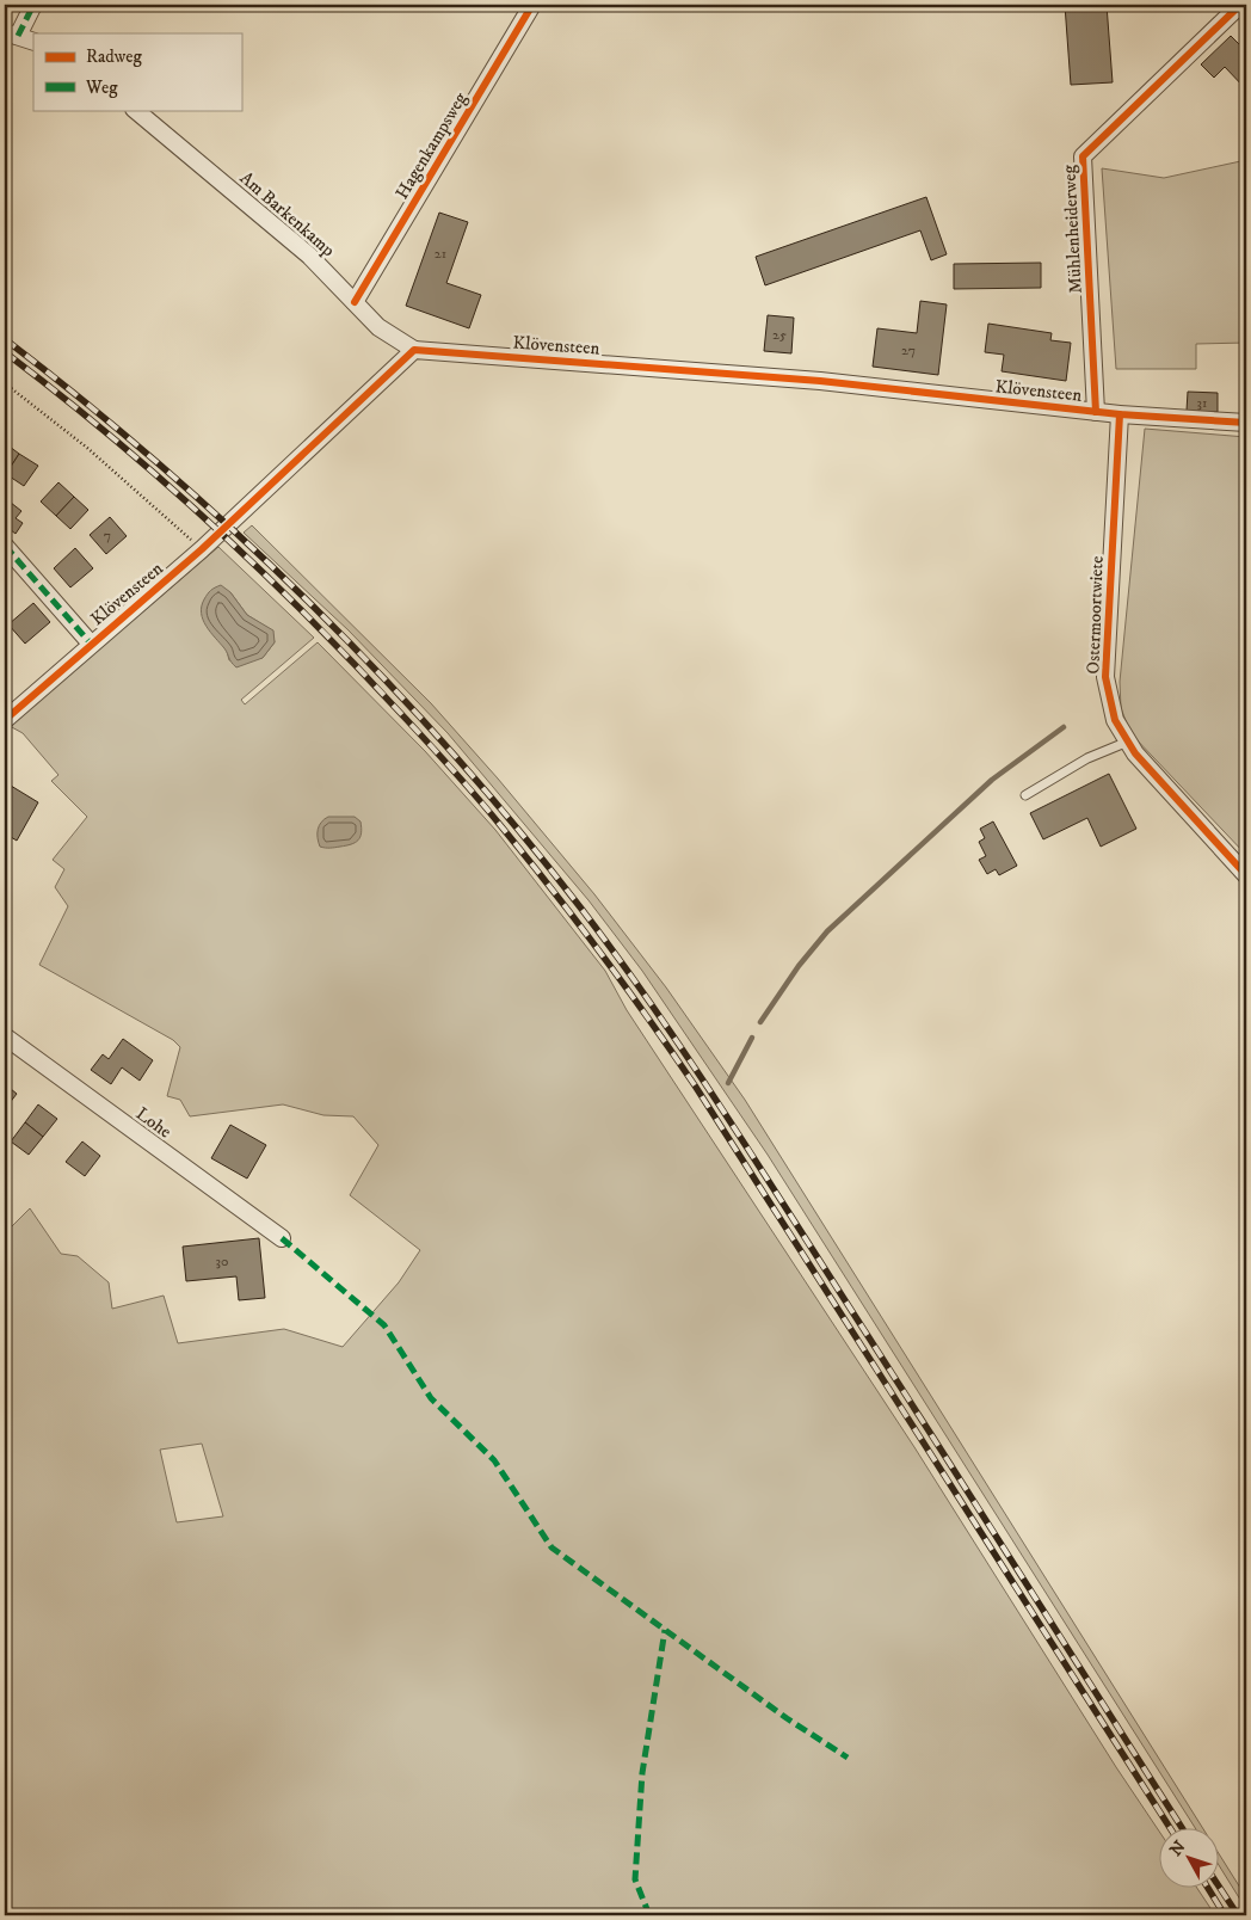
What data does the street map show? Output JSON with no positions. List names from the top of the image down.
{
  "streets": {
    "street": [
      "Hagenkampsweg",
      "Am Barkenkamp",
      "Mühlenheiderweg",
      "Klövensteen",
      "Ostermoortwiete",
      "Lohe"
    ]
  },
  "crossings": [
    ["Hagenkampsweg", "Am Barkenkamp"],
    ["Am Barkenkamp", "Klövensteen"],
    ["Mühlenheiderweg", "Klövensteen"],
    ["Klövensteen", "Ostermoortwiete"]
  ],
  "house_numbers": [
    "21",
    "25",
    "27",
    "31",
    "7",
    "30"
  ],
  "legend": ["Radweg", "Weg"],
  "north": "top left"
}
